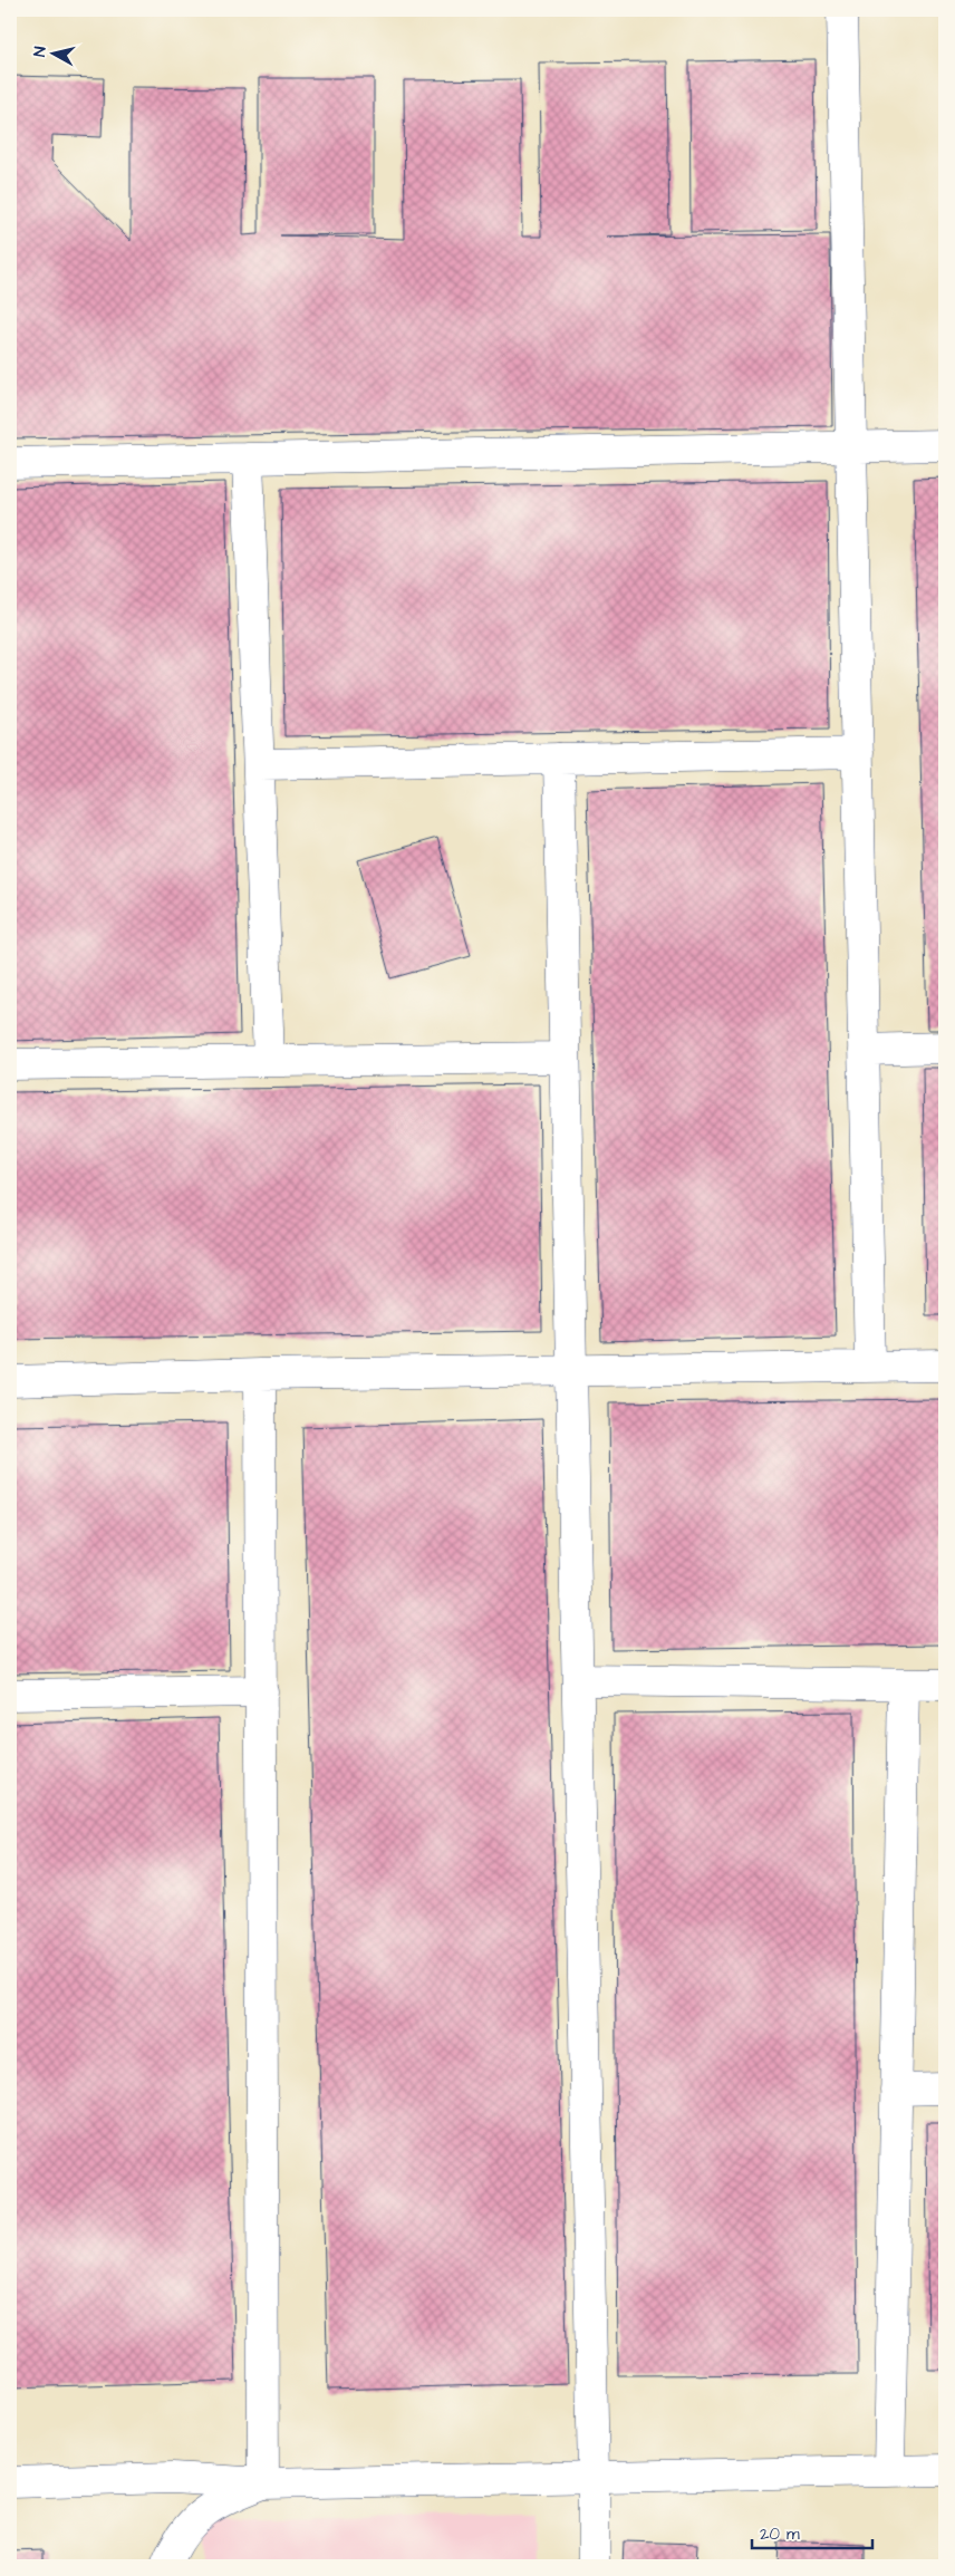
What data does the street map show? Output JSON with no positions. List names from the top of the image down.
{
  "scale_bar": "20 m",
  "north": "left"
}
